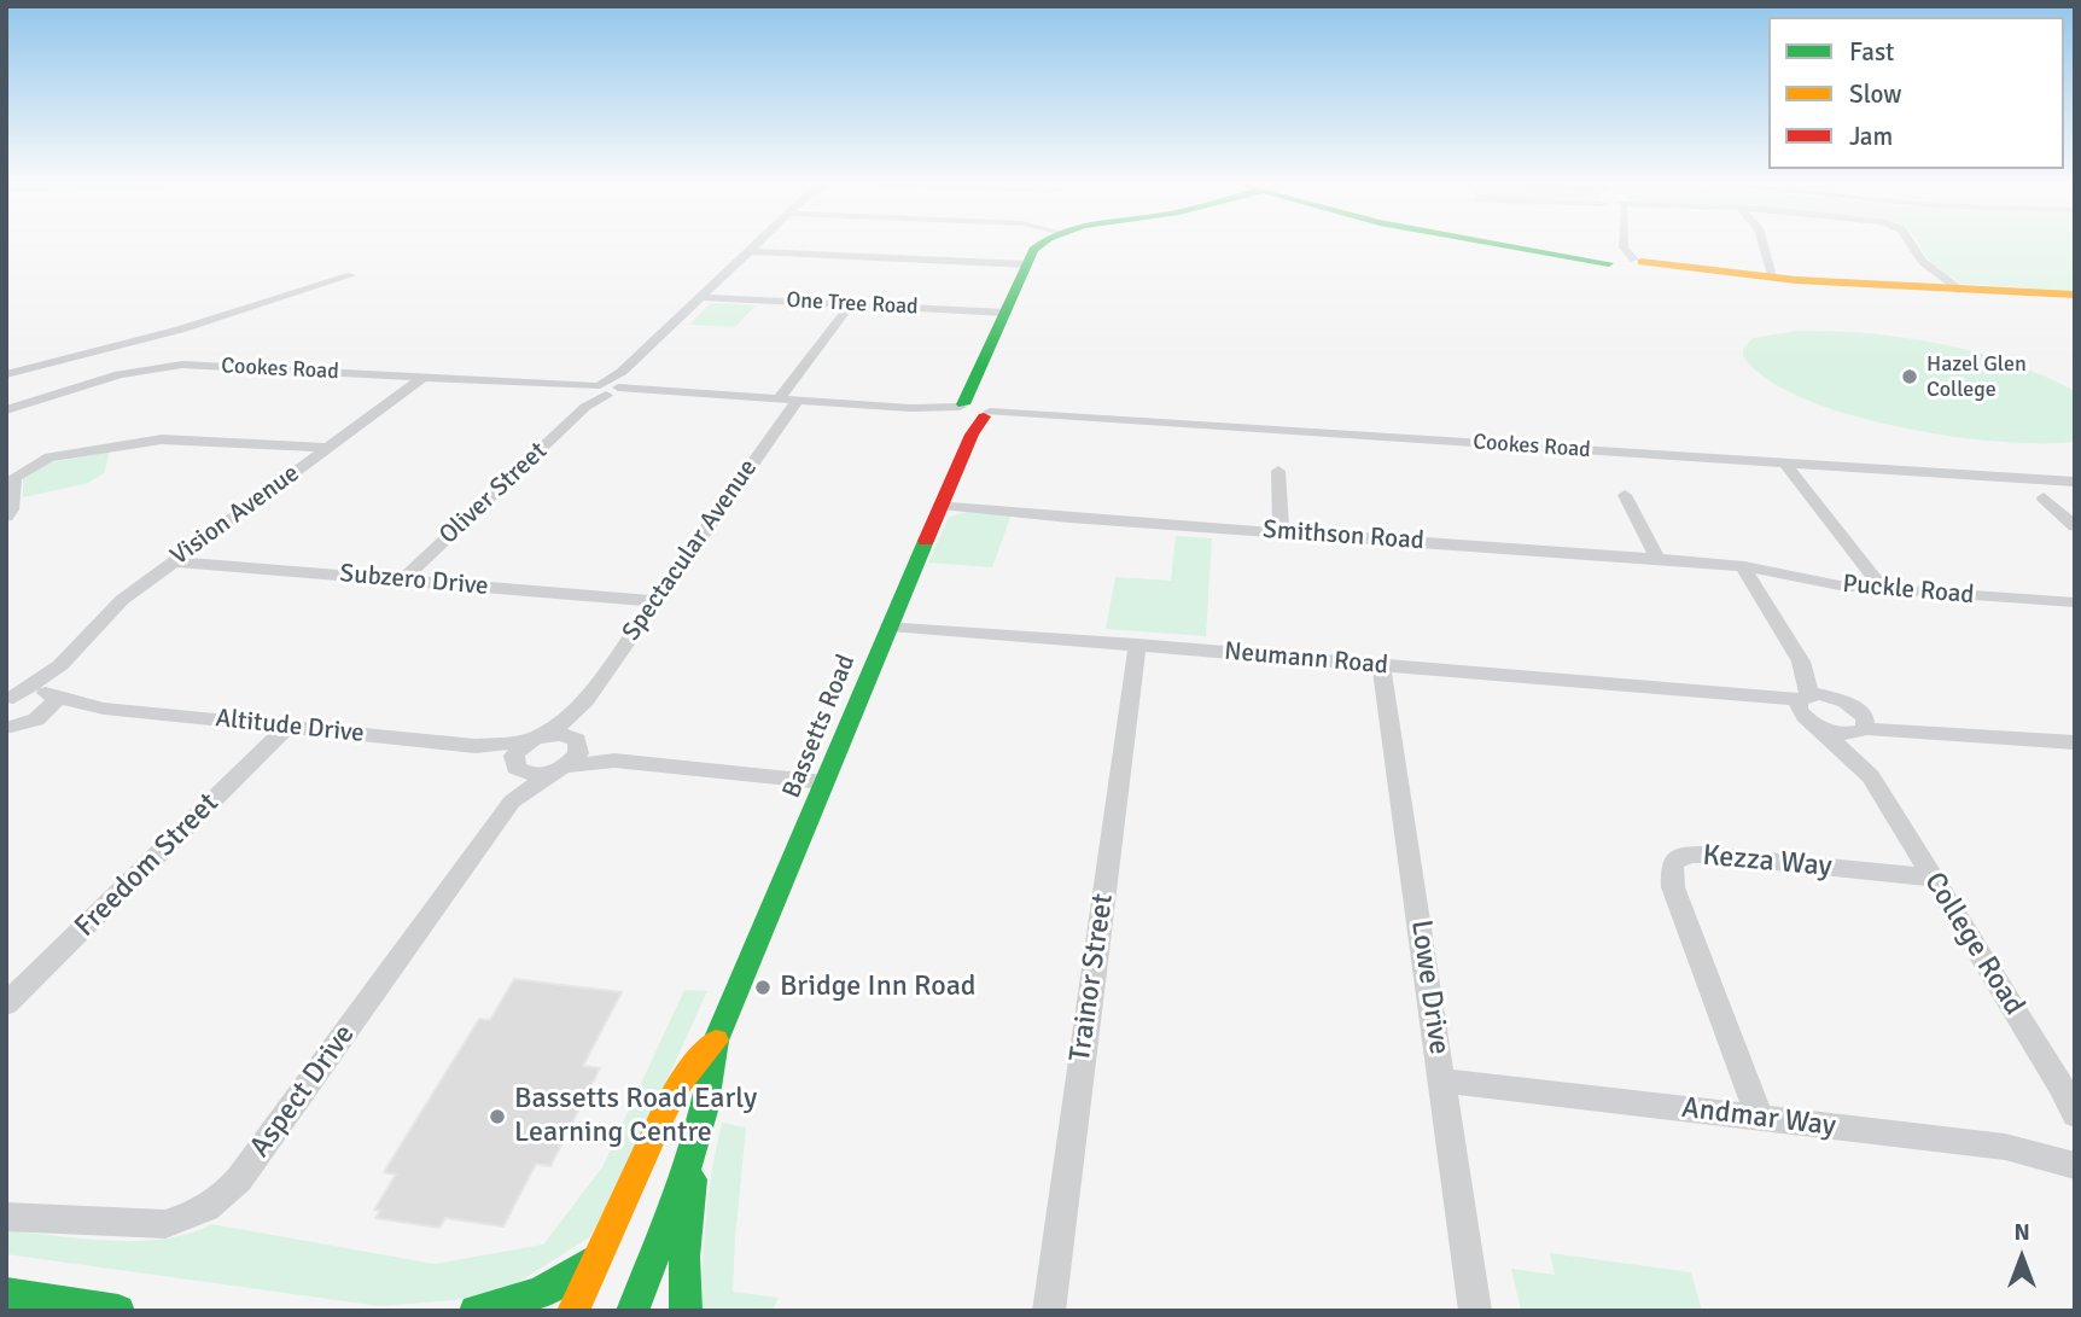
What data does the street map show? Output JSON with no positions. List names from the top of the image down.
{
  "streets": {
    "street": [
      "One Tree Road",
      "Cookes Road",
      "Oliver Street",
      "Vision Avenue",
      "Smithson Road",
      "Spectacular Avenue",
      "Subzero Drive",
      "Puckle Road",
      "Neumann Road",
      "Altitude Drive",
      "Bassetts Road",
      "Kezza Way",
      "Freedom Street",
      "College Road",
      "Trainor Street",
      "Lowe Drive",
      "Aspect Drive",
      "Andmar Way"
    ]
  },
  "crossings": [
    ["One Tree Road", "Oliver Street"],
    ["One Tree Road", "Spectacular Avenue"],
    ["Cookes Road", "Oliver Street"],
    ["Cookes Road", "Vision Avenue"],
    ["Cookes Road", "Spectacular Avenue"],
    ["Cookes Road", "Bassetts Road"],
    ["Oliver Street", "Subzero Drive"],
    ["Vision Avenue", "Subzero Drive"],
    ["Vision Avenue", "Altitude Drive"],
    ["Smithson Road", "Puckle Road"],
    ["Smithson Road", "Bassetts Road"],
    ["Spectacular Avenue", "Subzero Drive"],
    ["Spectacular Avenue", "Altitude Drive"],
    ["Spectacular Avenue", "Aspect Drive"],
    ["Neumann Road", "Bassetts Road"],
    ["Neumann Road", "College Road"],
    ["Neumann Road", "Trainor Street"],
    ["Neumann Road", "Lowe Drive"],
    ["Altitude Drive", "Freedom Street"],
    ["Altitude Drive", "Aspect Drive"],
    ["Kezza Way", "College Road"],
    ["Kezza Way", "Andmar Way"],
    ["Lowe Drive", "Andmar Way"]
  ],
  "places": ["Hazel Glen College", "Bridge Inn Road", "Bassetts Road Early Learning Centre"],
  "legend": ["Fast", "Slow", "Jam"],
  "north": "top"
}
